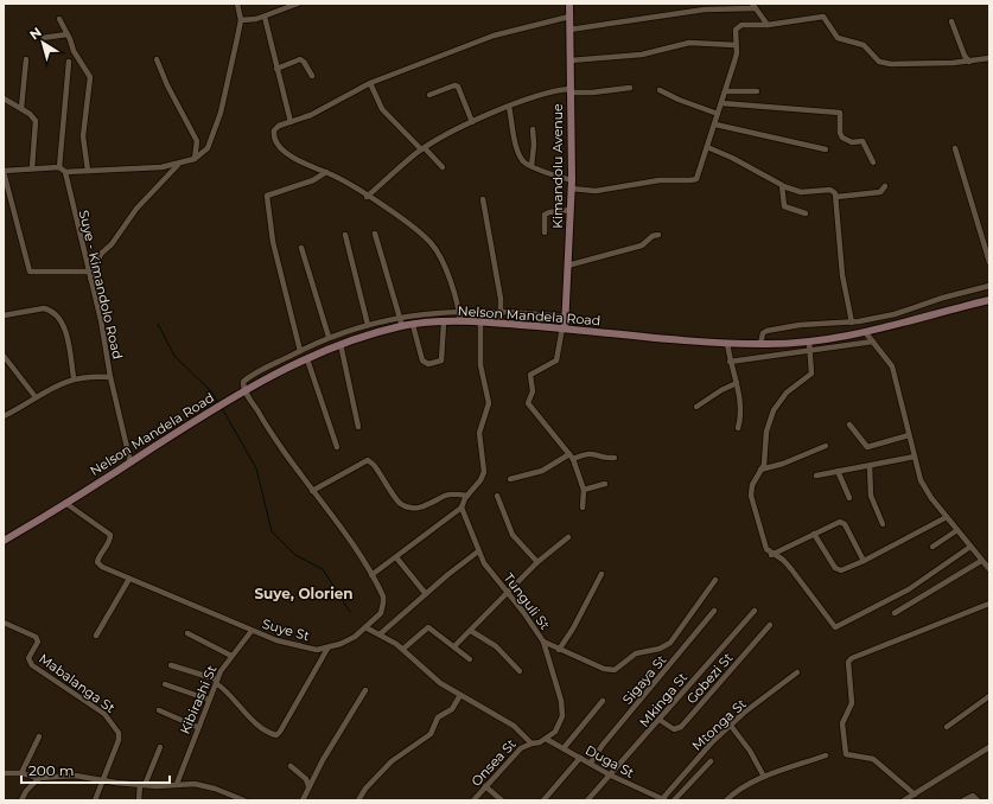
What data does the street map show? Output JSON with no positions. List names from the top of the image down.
{
  "streets": {
    "main road": ["Kimandolu Avenue", "Nelson Mandela Road"],
    "street": [
      "Suye - Kimandolo Road",
      "Tunguli St",
      "Suye St",
      "Gobezi St",
      "Sigaya St",
      "Mabalanga St",
      "Kibirashi St",
      "Mkinga St",
      "Mtonga St",
      "Duga St",
      "Onsea St"
    ]
  },
  "crossings": [
    ["Kimandolu Avenue", "Nelson Mandela Road"],
    ["Suye - Kimandolo Road", "Nelson Mandela Road"],
    ["Nelson Mandela Road", "Suye St"],
    ["Tunguli St", "Duga St"],
    ["Suye St", "Kibirashi St"],
    ["Gobezi St", "Mkinga St"],
    ["Sigaya St", "Duga St"],
    ["Mkinga St", "Duga St"],
    ["Mtonga St", "Duga St"]
  ],
  "districts": ["Suye, Olorien"],
  "scale_bar": "200 m",
  "north": "top left"
}
